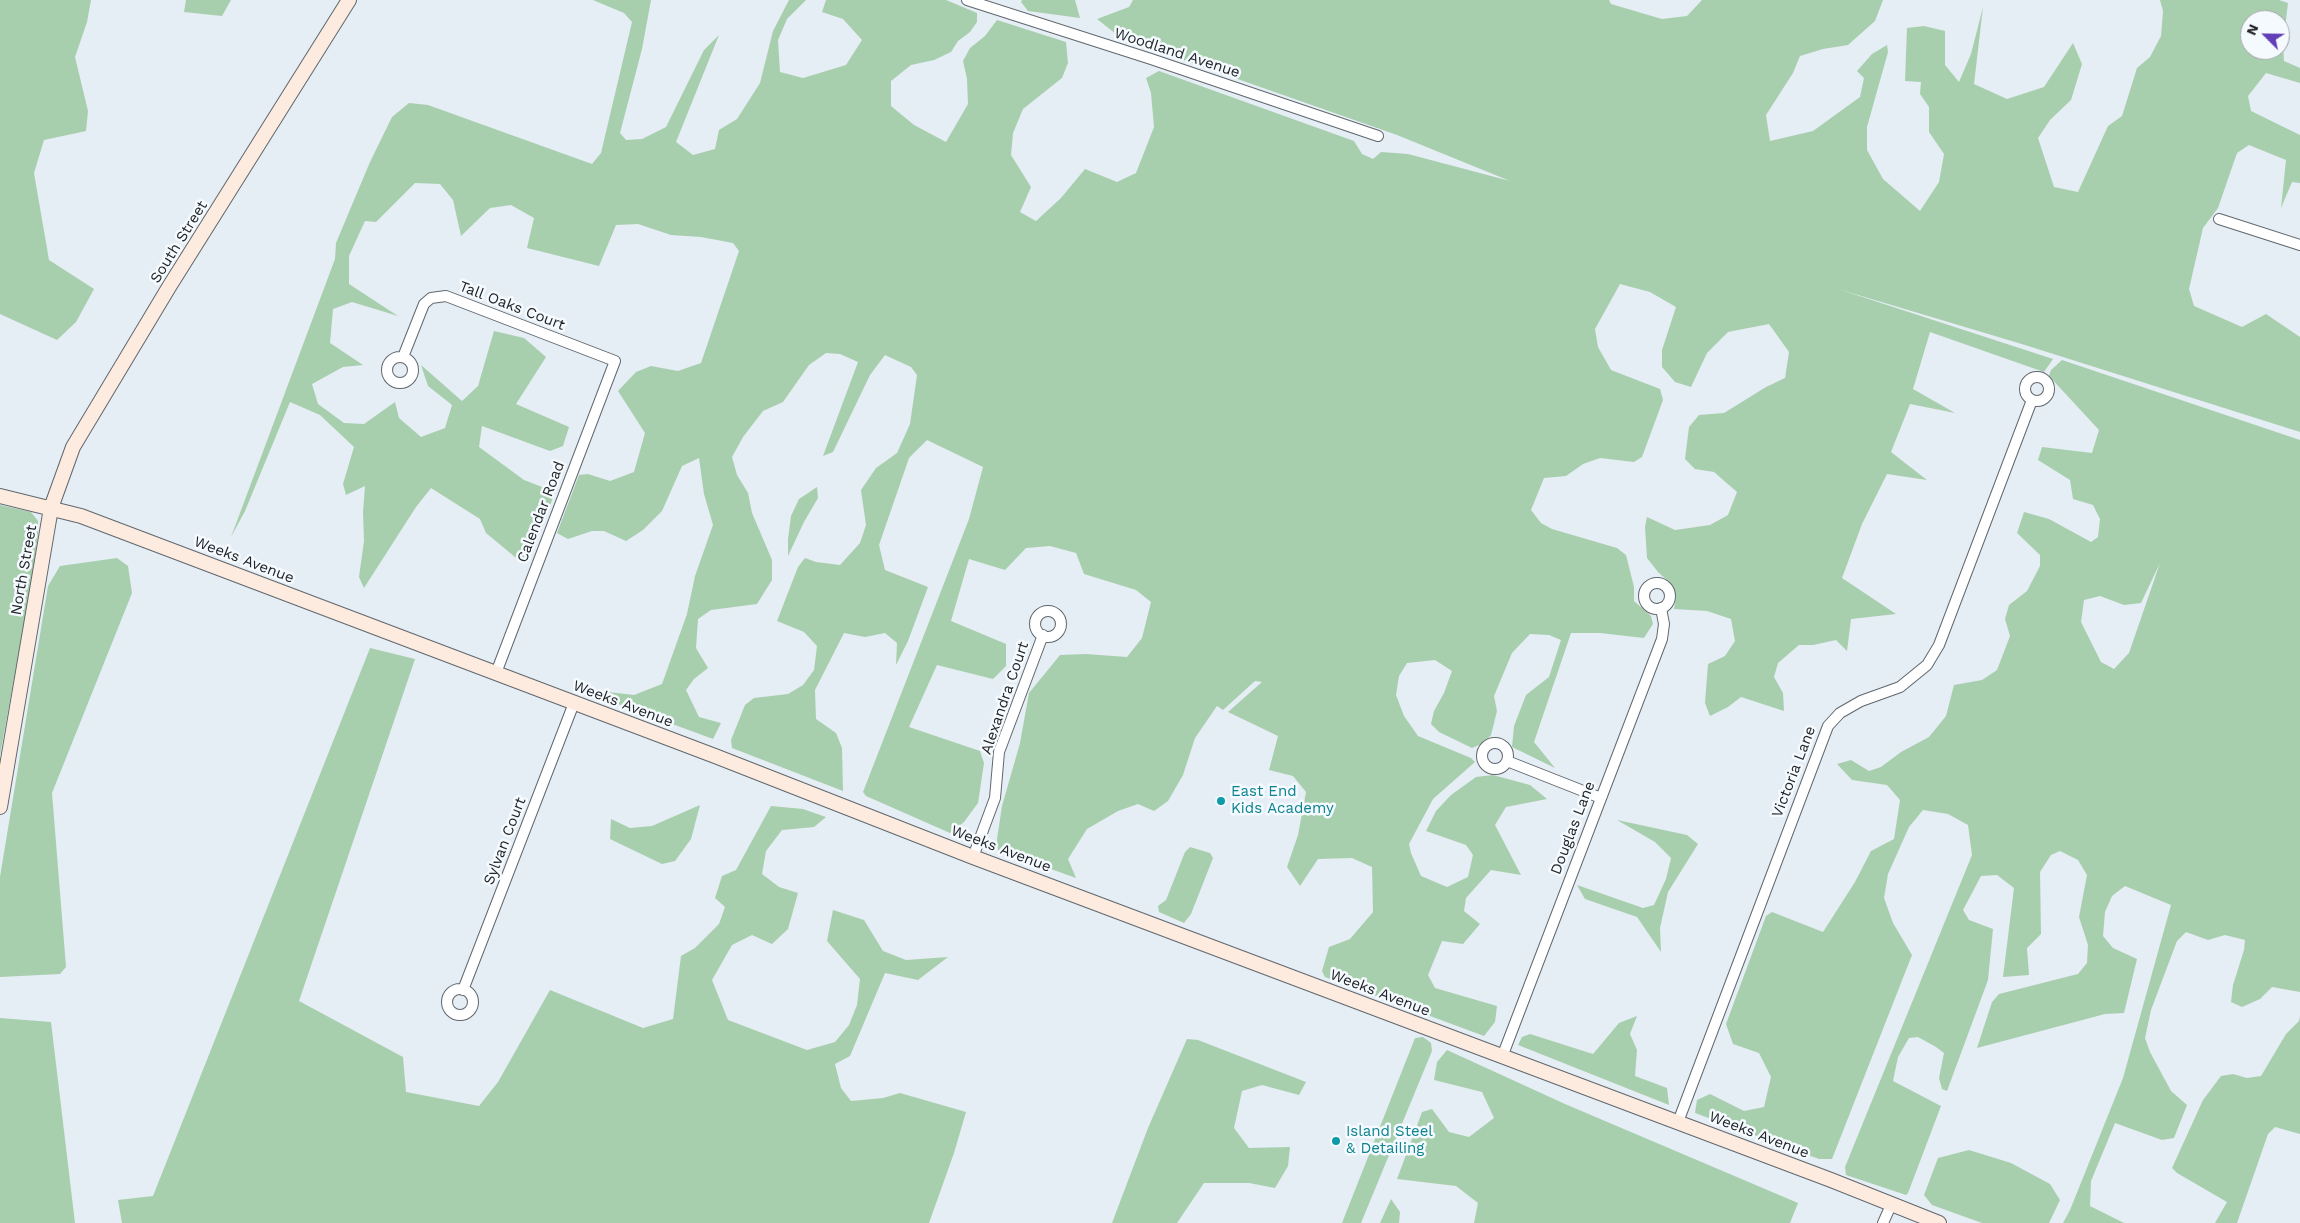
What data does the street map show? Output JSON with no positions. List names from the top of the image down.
{
  "streets": {
    "street": [
      "Woodland Avenue",
      "South Street",
      "Tall Oaks Court",
      "Calendar Road",
      "Weeks Avenue",
      "North Street",
      "Alexandra Court",
      "Victoria Lane",
      "Douglas Lane",
      "Sylvan Court"
    ]
  },
  "crossings": [
    ["South Street", "Weeks Avenue"],
    ["South Street", "North Street"],
    ["Tall Oaks Court", "Calendar Road"],
    ["Calendar Road", "Weeks Avenue"],
    ["Weeks Avenue", "North Street"],
    ["Weeks Avenue", "Alexandra Court"],
    ["Weeks Avenue", "Victoria Lane"],
    ["Weeks Avenue", "Douglas Lane"],
    ["Weeks Avenue", "Sylvan Court"]
  ],
  "places": ["East End Kids Academy", "Island Steel & Detailing"],
  "north": "top left"
}
